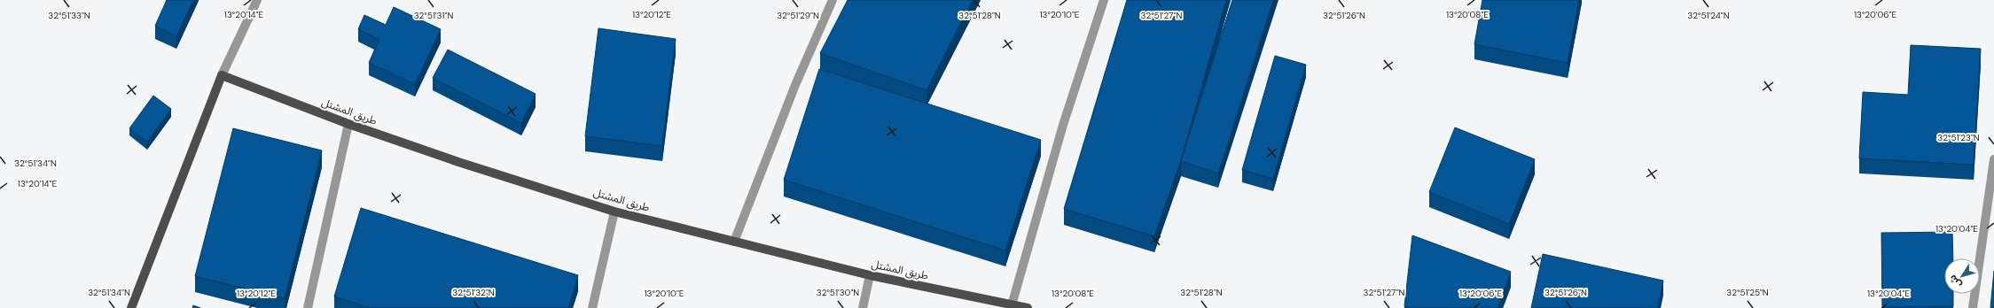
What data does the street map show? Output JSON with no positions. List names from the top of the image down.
{
  "streets": {
    "main road": ["طريق المشتل"]
  },
  "north": "bottom left",
  "coordinates": [
    "13°20'14\"E",
    "13°20'12\"E",
    "13°20'10\"E",
    "13°20'08\"E",
    "13°20'06\"E",
    "32°51'33\"N",
    "32°51'31\"N",
    "32°51'29\"N",
    "32°51'28\"N",
    "32°51'27\"N",
    "32°51'26\"N",
    "32°51'24\"N",
    "32°51'23\"N",
    "32°51'34\"N",
    "13°20'04\"E",
    "32°51'32\"N",
    "32°51'30\"N",
    "32°51'25\"N"
  ]
}
